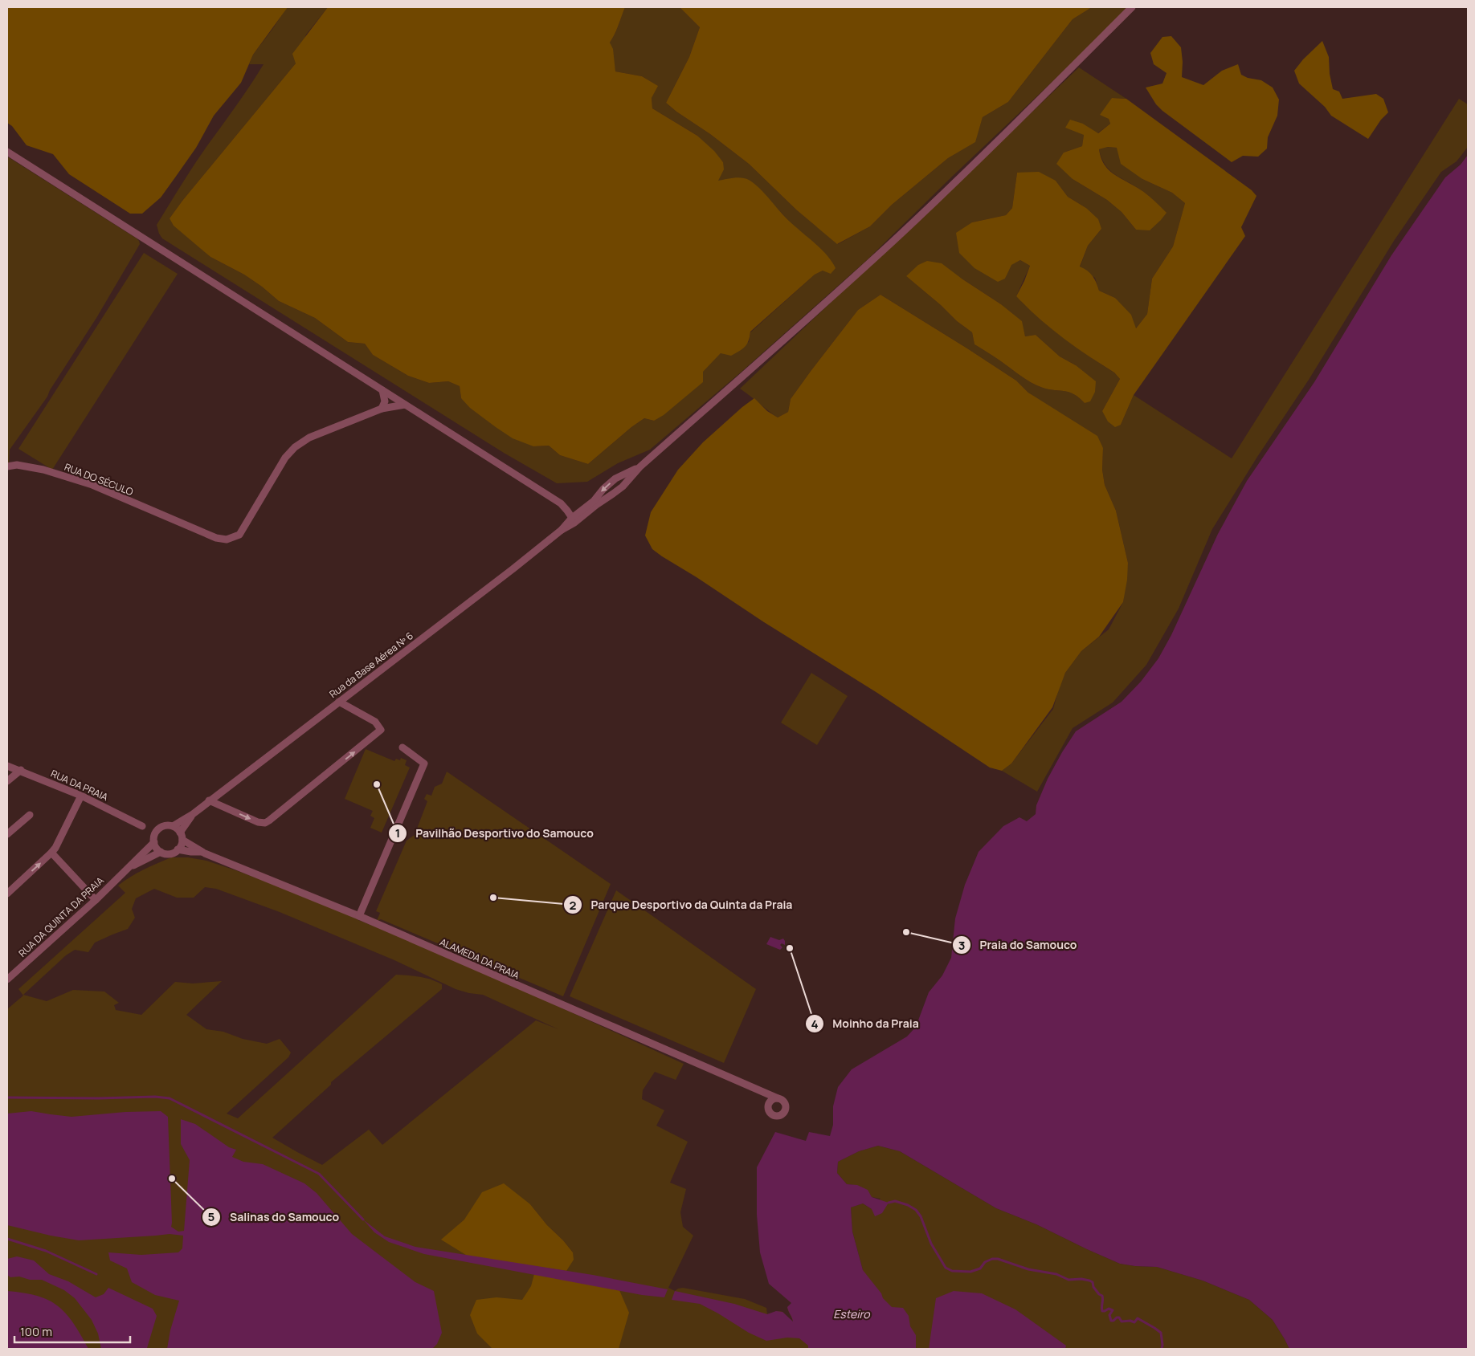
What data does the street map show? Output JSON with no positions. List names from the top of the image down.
{
  "streets": {
    "street": [
      "RUA DO SÉCULO",
      "Rua da Base Aérea Nº 6",
      "RUA DA PRAIA",
      "RUA DA QUINTA DA PRAIA",
      "ALAMEDA DA PRAIA"
    ]
  },
  "water": ["Esteiro"],
  "places": [
    "Pavilhão Desportivo do Samouco",
    "Parque Desportivo da Quinta da Praia",
    "Praia do Samouco",
    "Moinho da Praia",
    "Salinas do Samouco"
  ],
  "scale_bar": "100 m"
}
